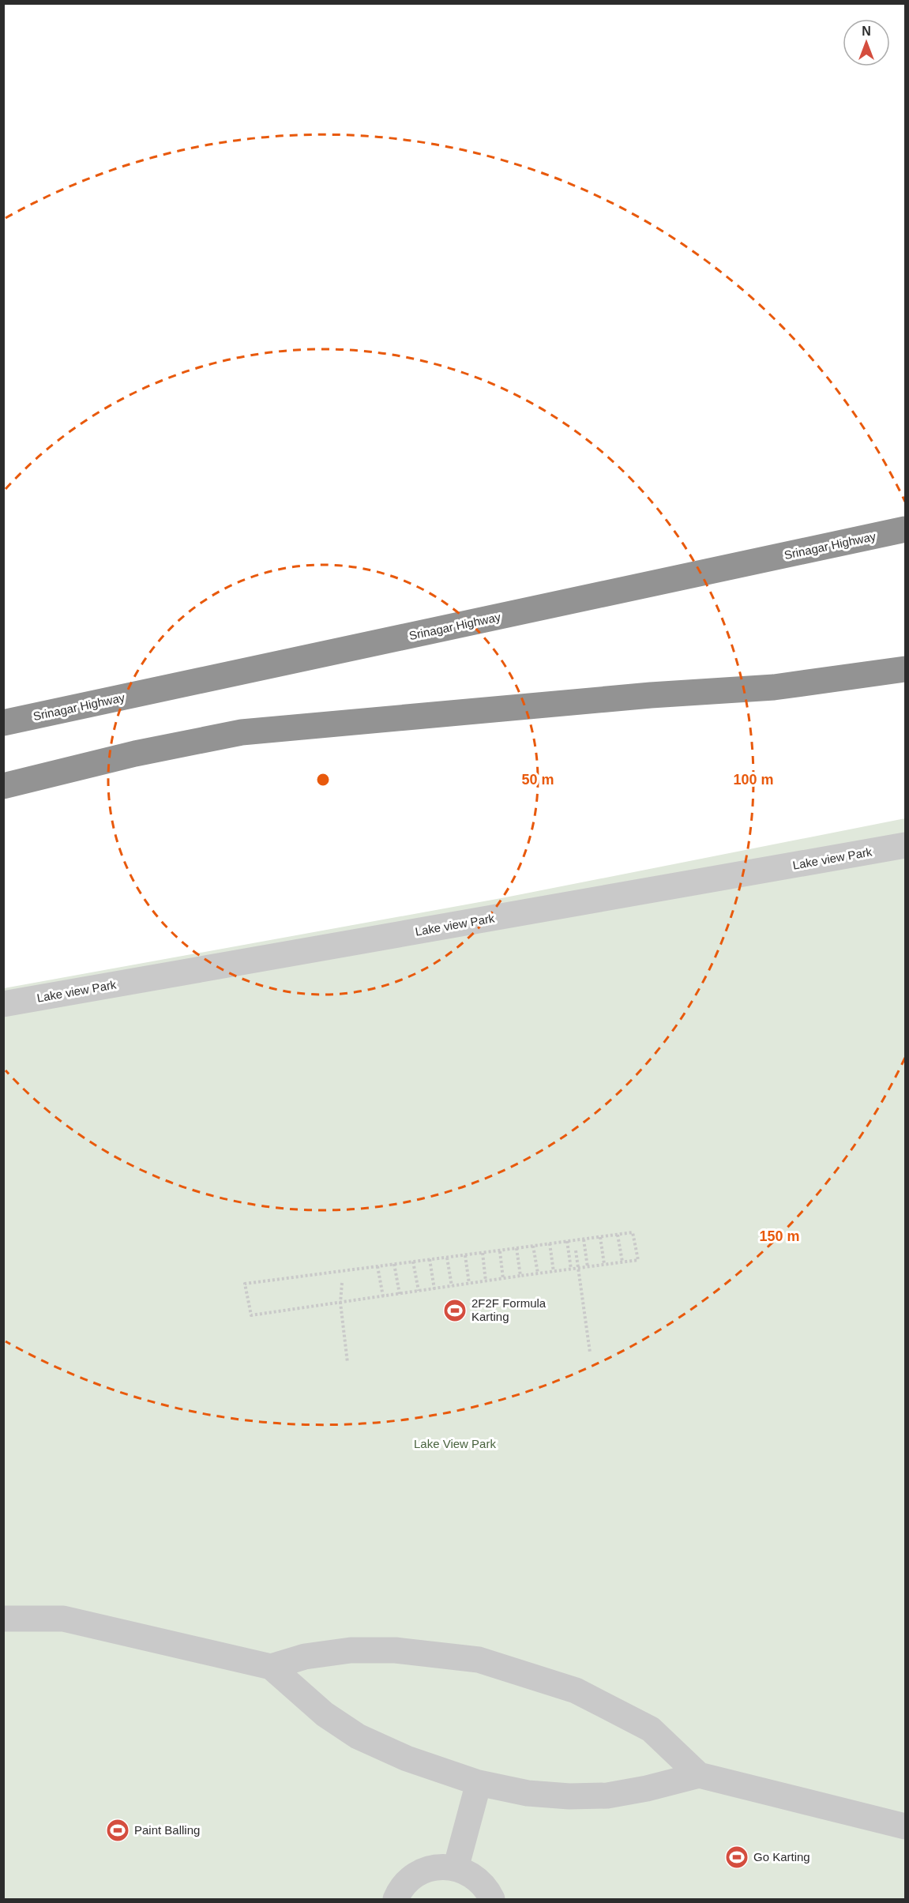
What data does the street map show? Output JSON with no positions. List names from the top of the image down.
{
  "streets": {
    "highway": ["Srinagar Highway"],
    "street": ["Lake view Park"]
  },
  "parks": ["Lake View Park"],
  "places": {
    "sports": ["2F2F Formula Karting", "Paint Balling", "Go Karting"]
  },
  "north": "top",
  "rings": ["50 m", "100 m", "150 m"]
}
